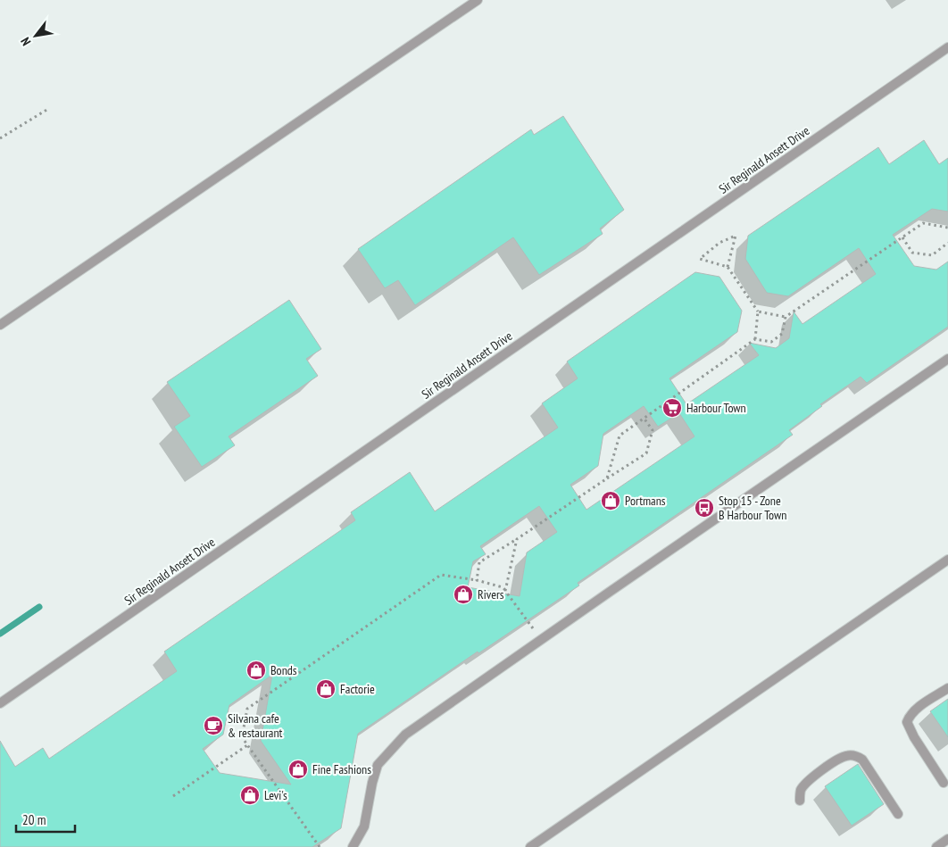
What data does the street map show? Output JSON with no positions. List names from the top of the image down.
{
  "streets": {
    "lane": ["Sir Reginald Ansett Drive"]
  },
  "places": {
    "supermarket": ["Harbour Town"],
    "shop": [
      "Portmans",
      "Rivers",
      "Bonds",
      "Factorie",
      "Fine Fashions",
      "Levi's"
    ],
    "bus stop": ["Stop 15 - Zone B Harbour Town"],
    "cafe": ["Silvana cafe & restaurant"]
  },
  "scale_bar": "20 m",
  "north": "bottom left"
}
